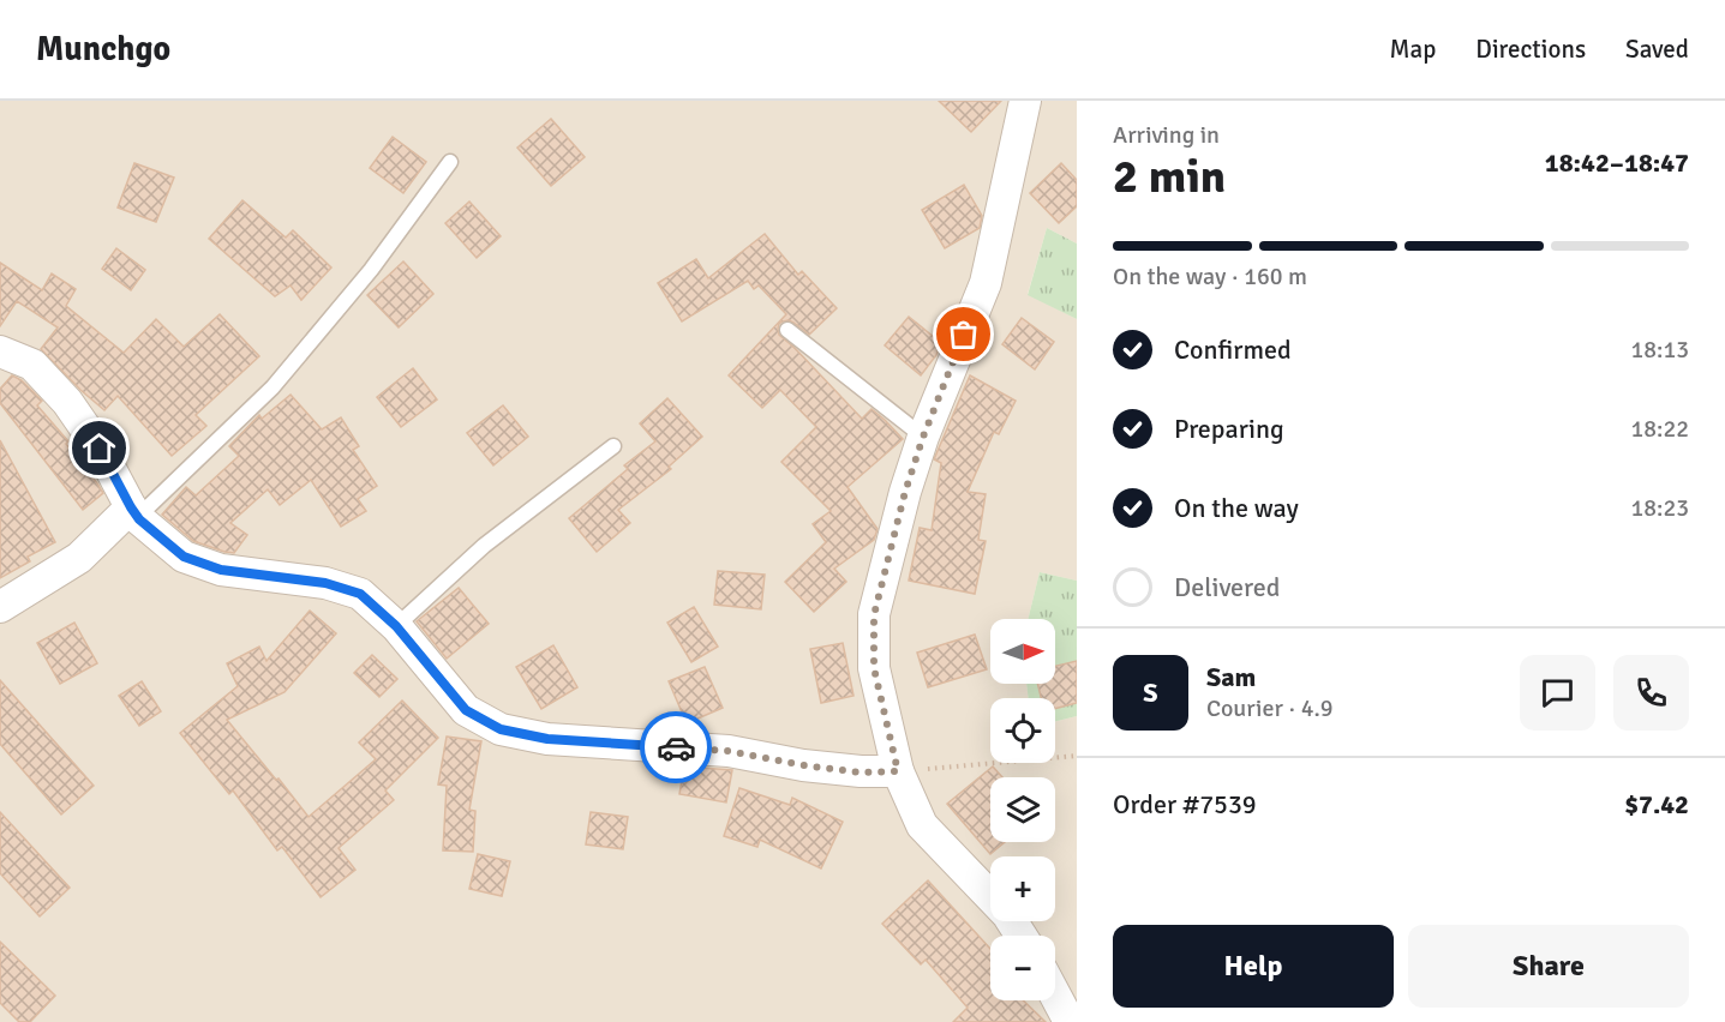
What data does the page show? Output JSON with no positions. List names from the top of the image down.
{
  "north": "right",
  "page": {
    "header": "Munchgo",
    "nav": ["Map", "Directions", "Saved"],
    "heading": ["2 min", "Arriving in", "18:42–18:47"],
    "panel": [
      "Sam",
      "Courier · 4.9",
      "Order #7539",
      "$7.42"
    ],
    "bar": "On the way · 160 m",
    "list": [
      ["Confirmed", "18:13"],
      ["Preparing", "18:22"],
      ["On the way", "18:23"],
      "Delivered"
    ],
    "map_buttons": ["+", "−"],
    "round": "S",
    "buttons": ["Help", "Share"]
  }
}
